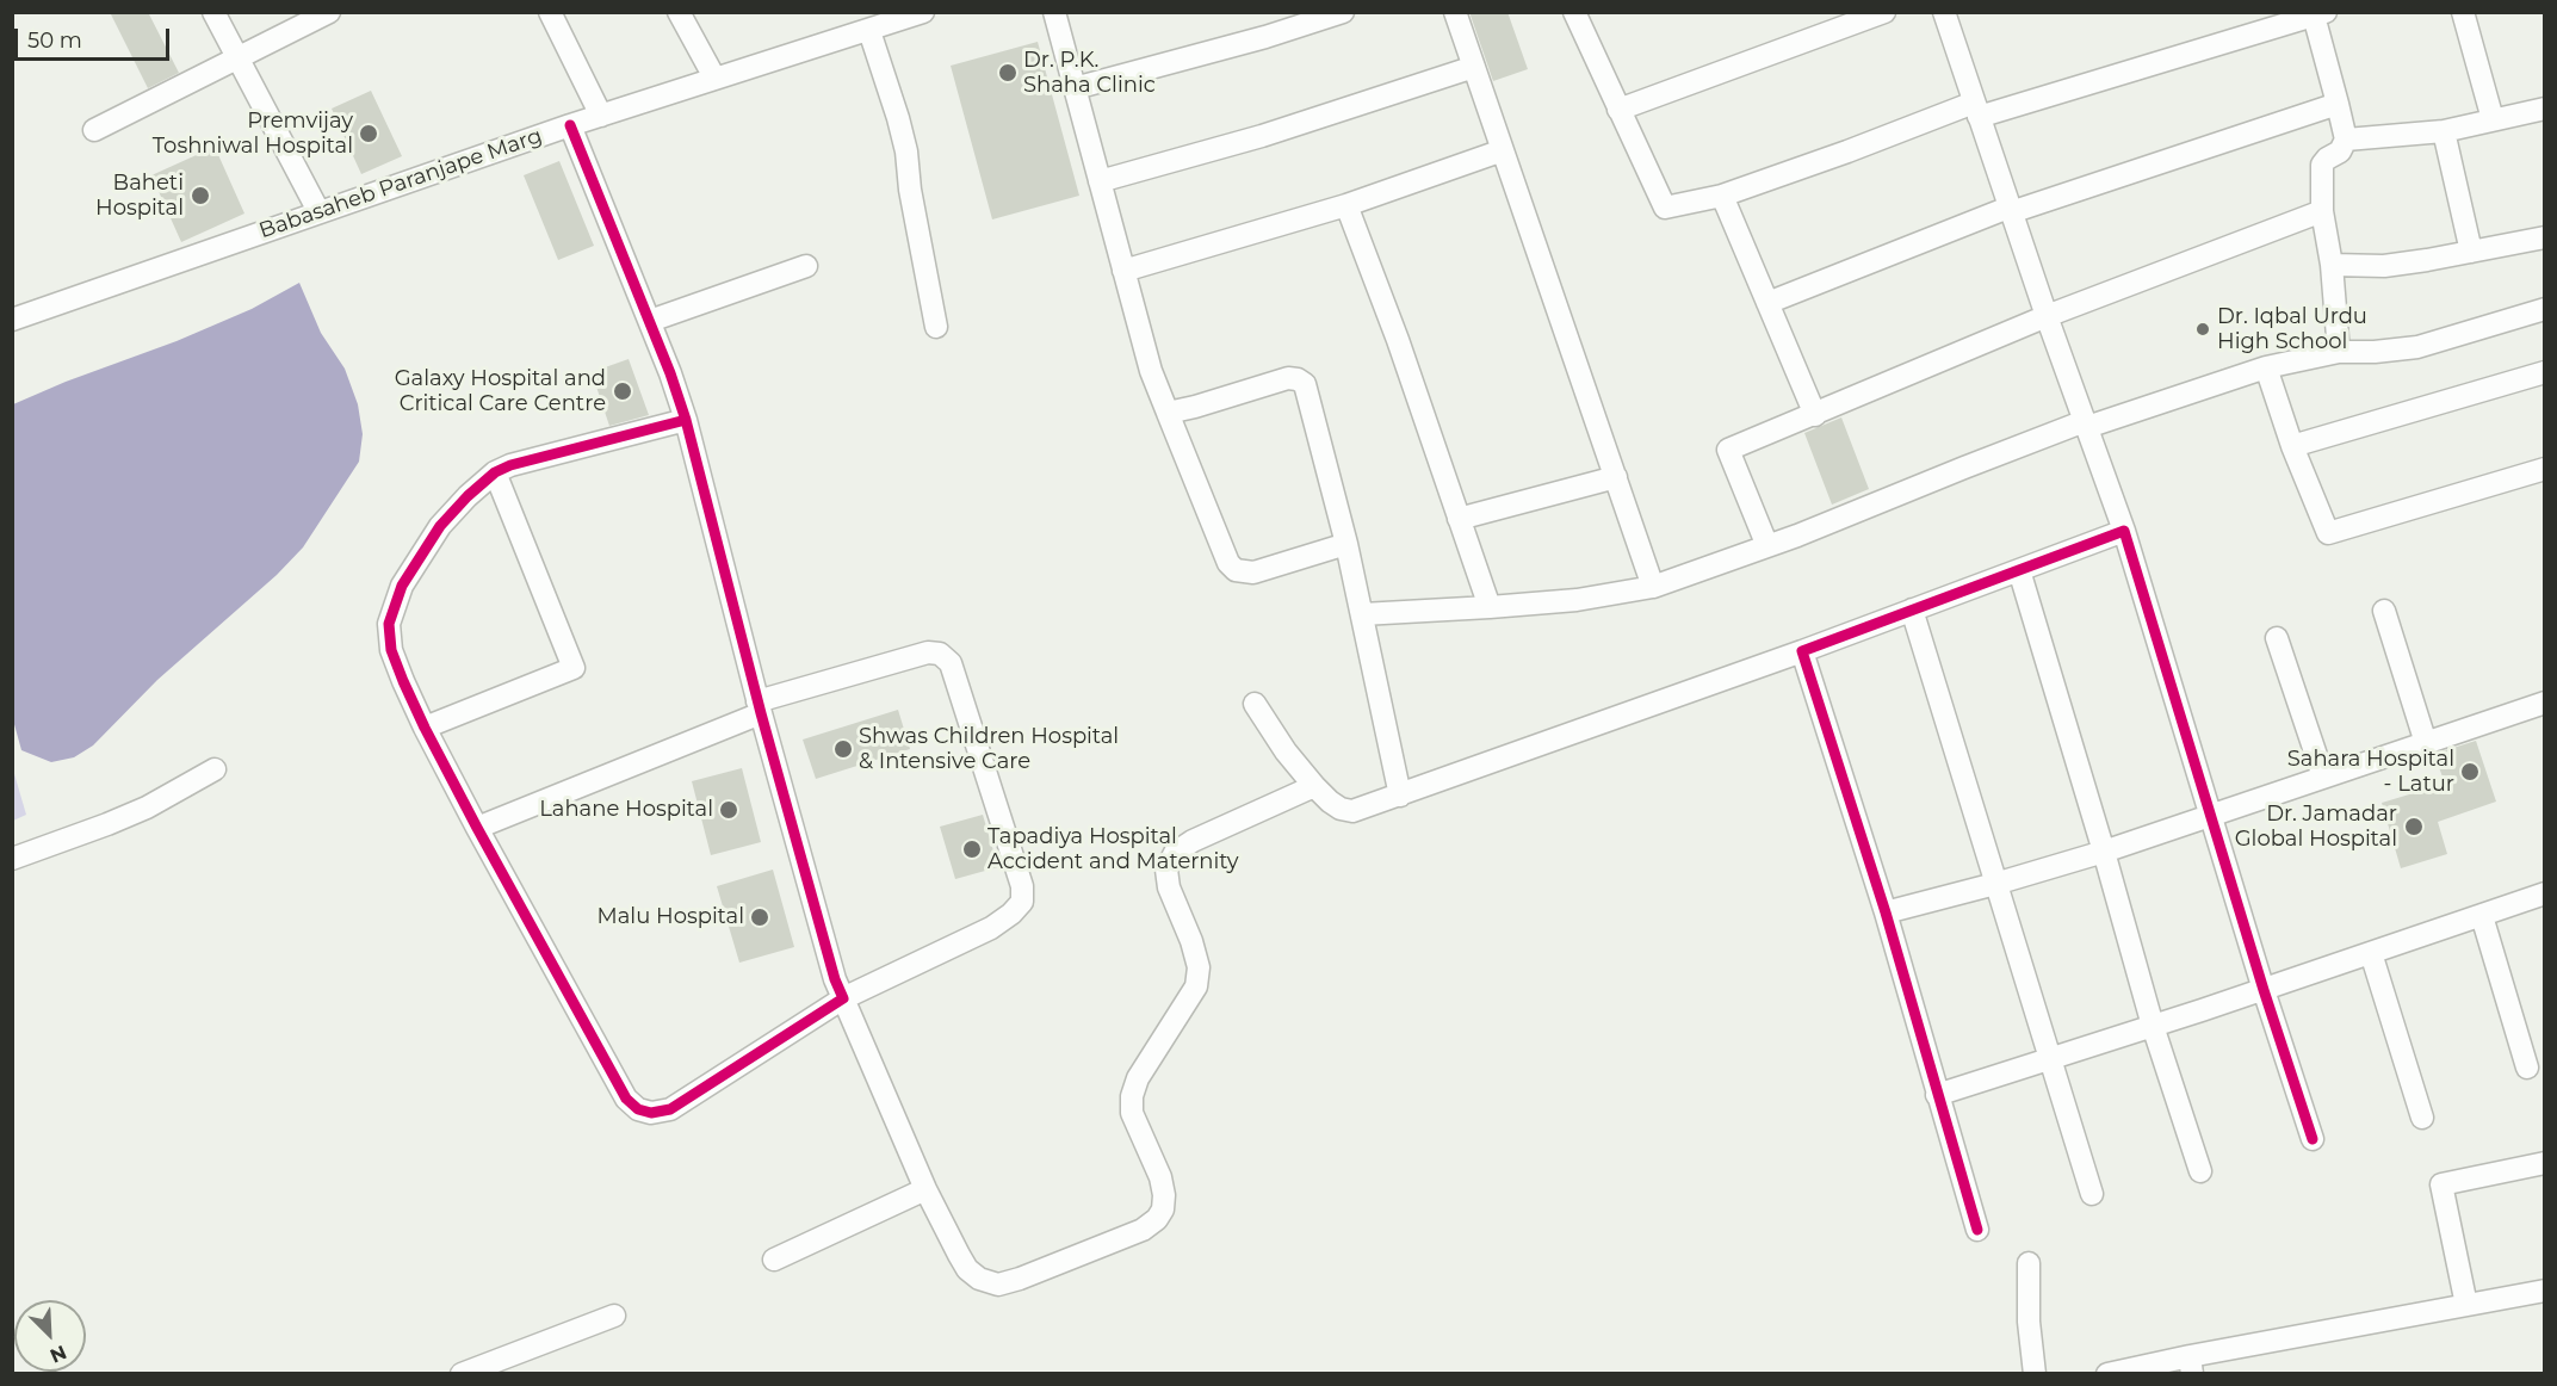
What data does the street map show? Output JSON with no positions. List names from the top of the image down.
{
  "streets": {
    "street": ["Babasaheb Paranjape Marg"]
  },
  "places": [
    "Dr. P.K. Shaha Clinic",
    "Premvijay Toshniwal Hospital",
    "Baheti Hospital",
    "Dr. Iqbal Urdu High School",
    "Galaxy Hospital and Critical Care Centre",
    "Shwas Children Hospital & Intensive Care",
    "Sahara Hospital - Latur",
    "Lahane Hospital",
    "Dr. Jamadar Global Hospital",
    "Tapadiya Hospital Accident and Maternity",
    "Malu Hospital"
  ],
  "scale_bar": "50 m",
  "north": "bottom right"
}
